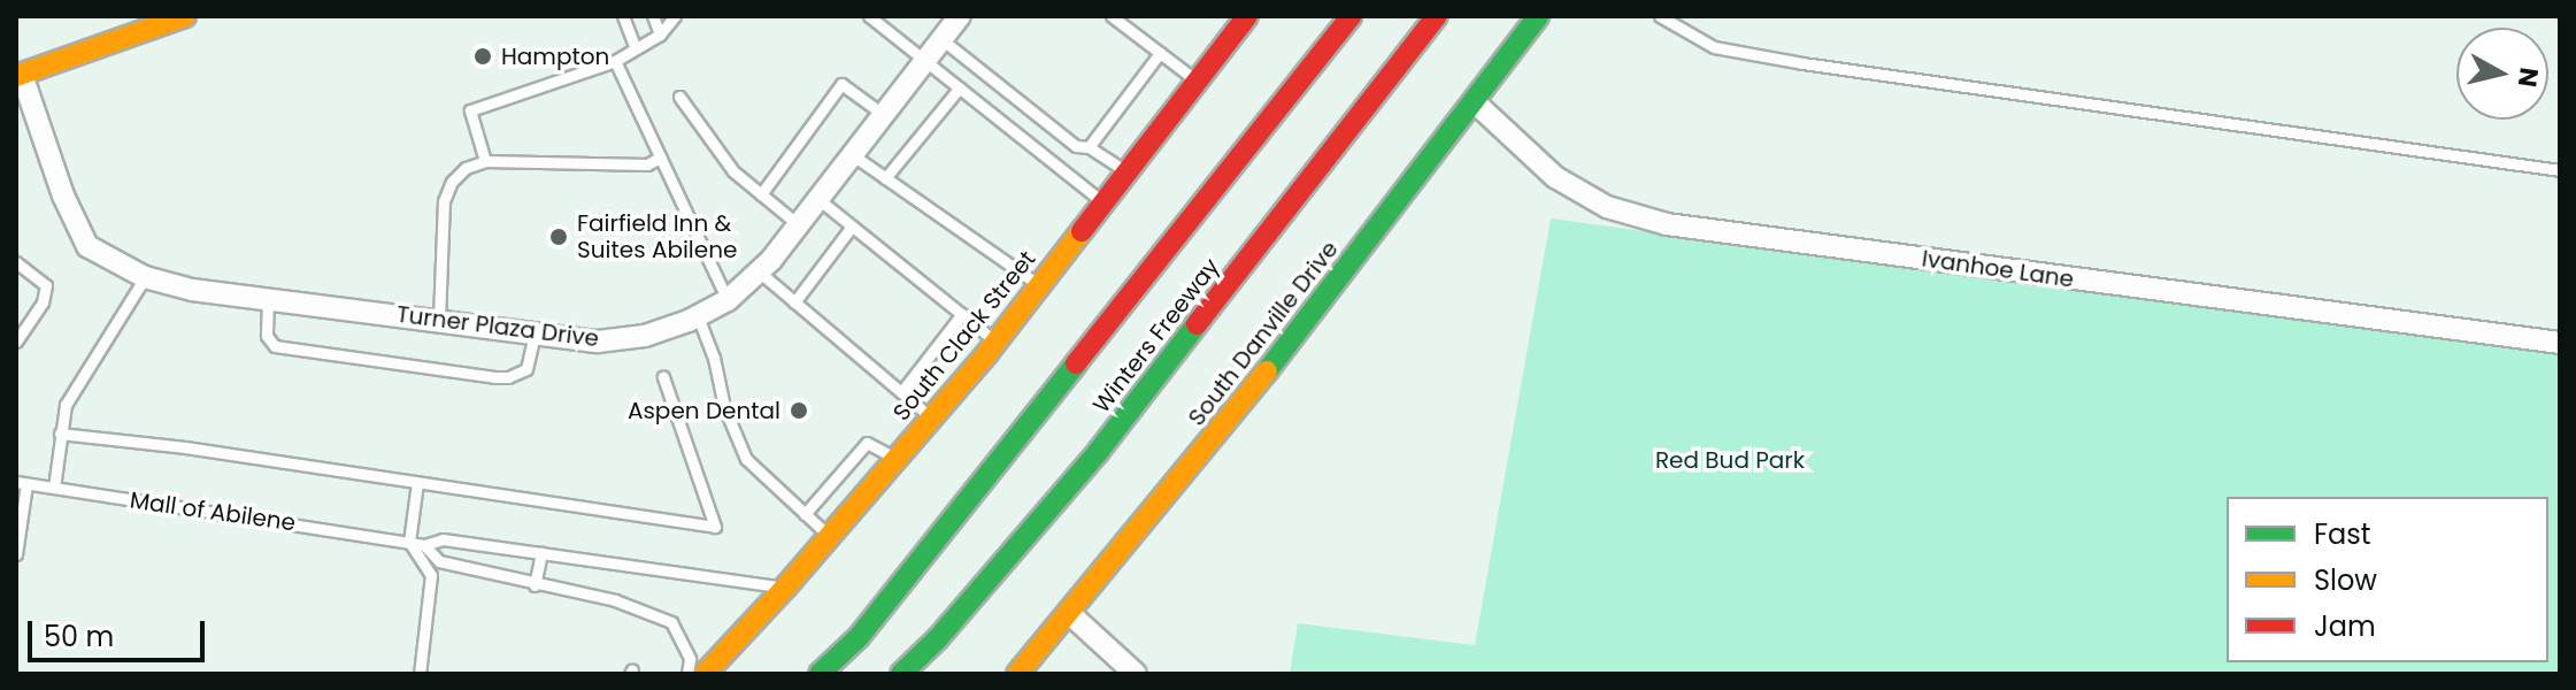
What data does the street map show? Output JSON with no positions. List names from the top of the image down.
{
  "streets": {
    "main road": ["South Danville Drive", "South Clack Street", "Winters Freeway"],
    "street": ["Ivanhoe Lane", "Turner Plaza Drive"],
    "lane": ["Mall of Abilene"]
  },
  "crossings": [
    ["Ivanhoe Lane", "South Danville Drive"],
    ["South Clack Street", "Mall of Abilene"]
  ],
  "parks": ["Red Bud Park"],
  "places": ["Hampton", "Fairfield Inn & Suites Abilene", "Aspen Dental"],
  "legend": ["Fast", "Slow", "Jam"],
  "scale_bar": "50 m",
  "north": "right"
}
